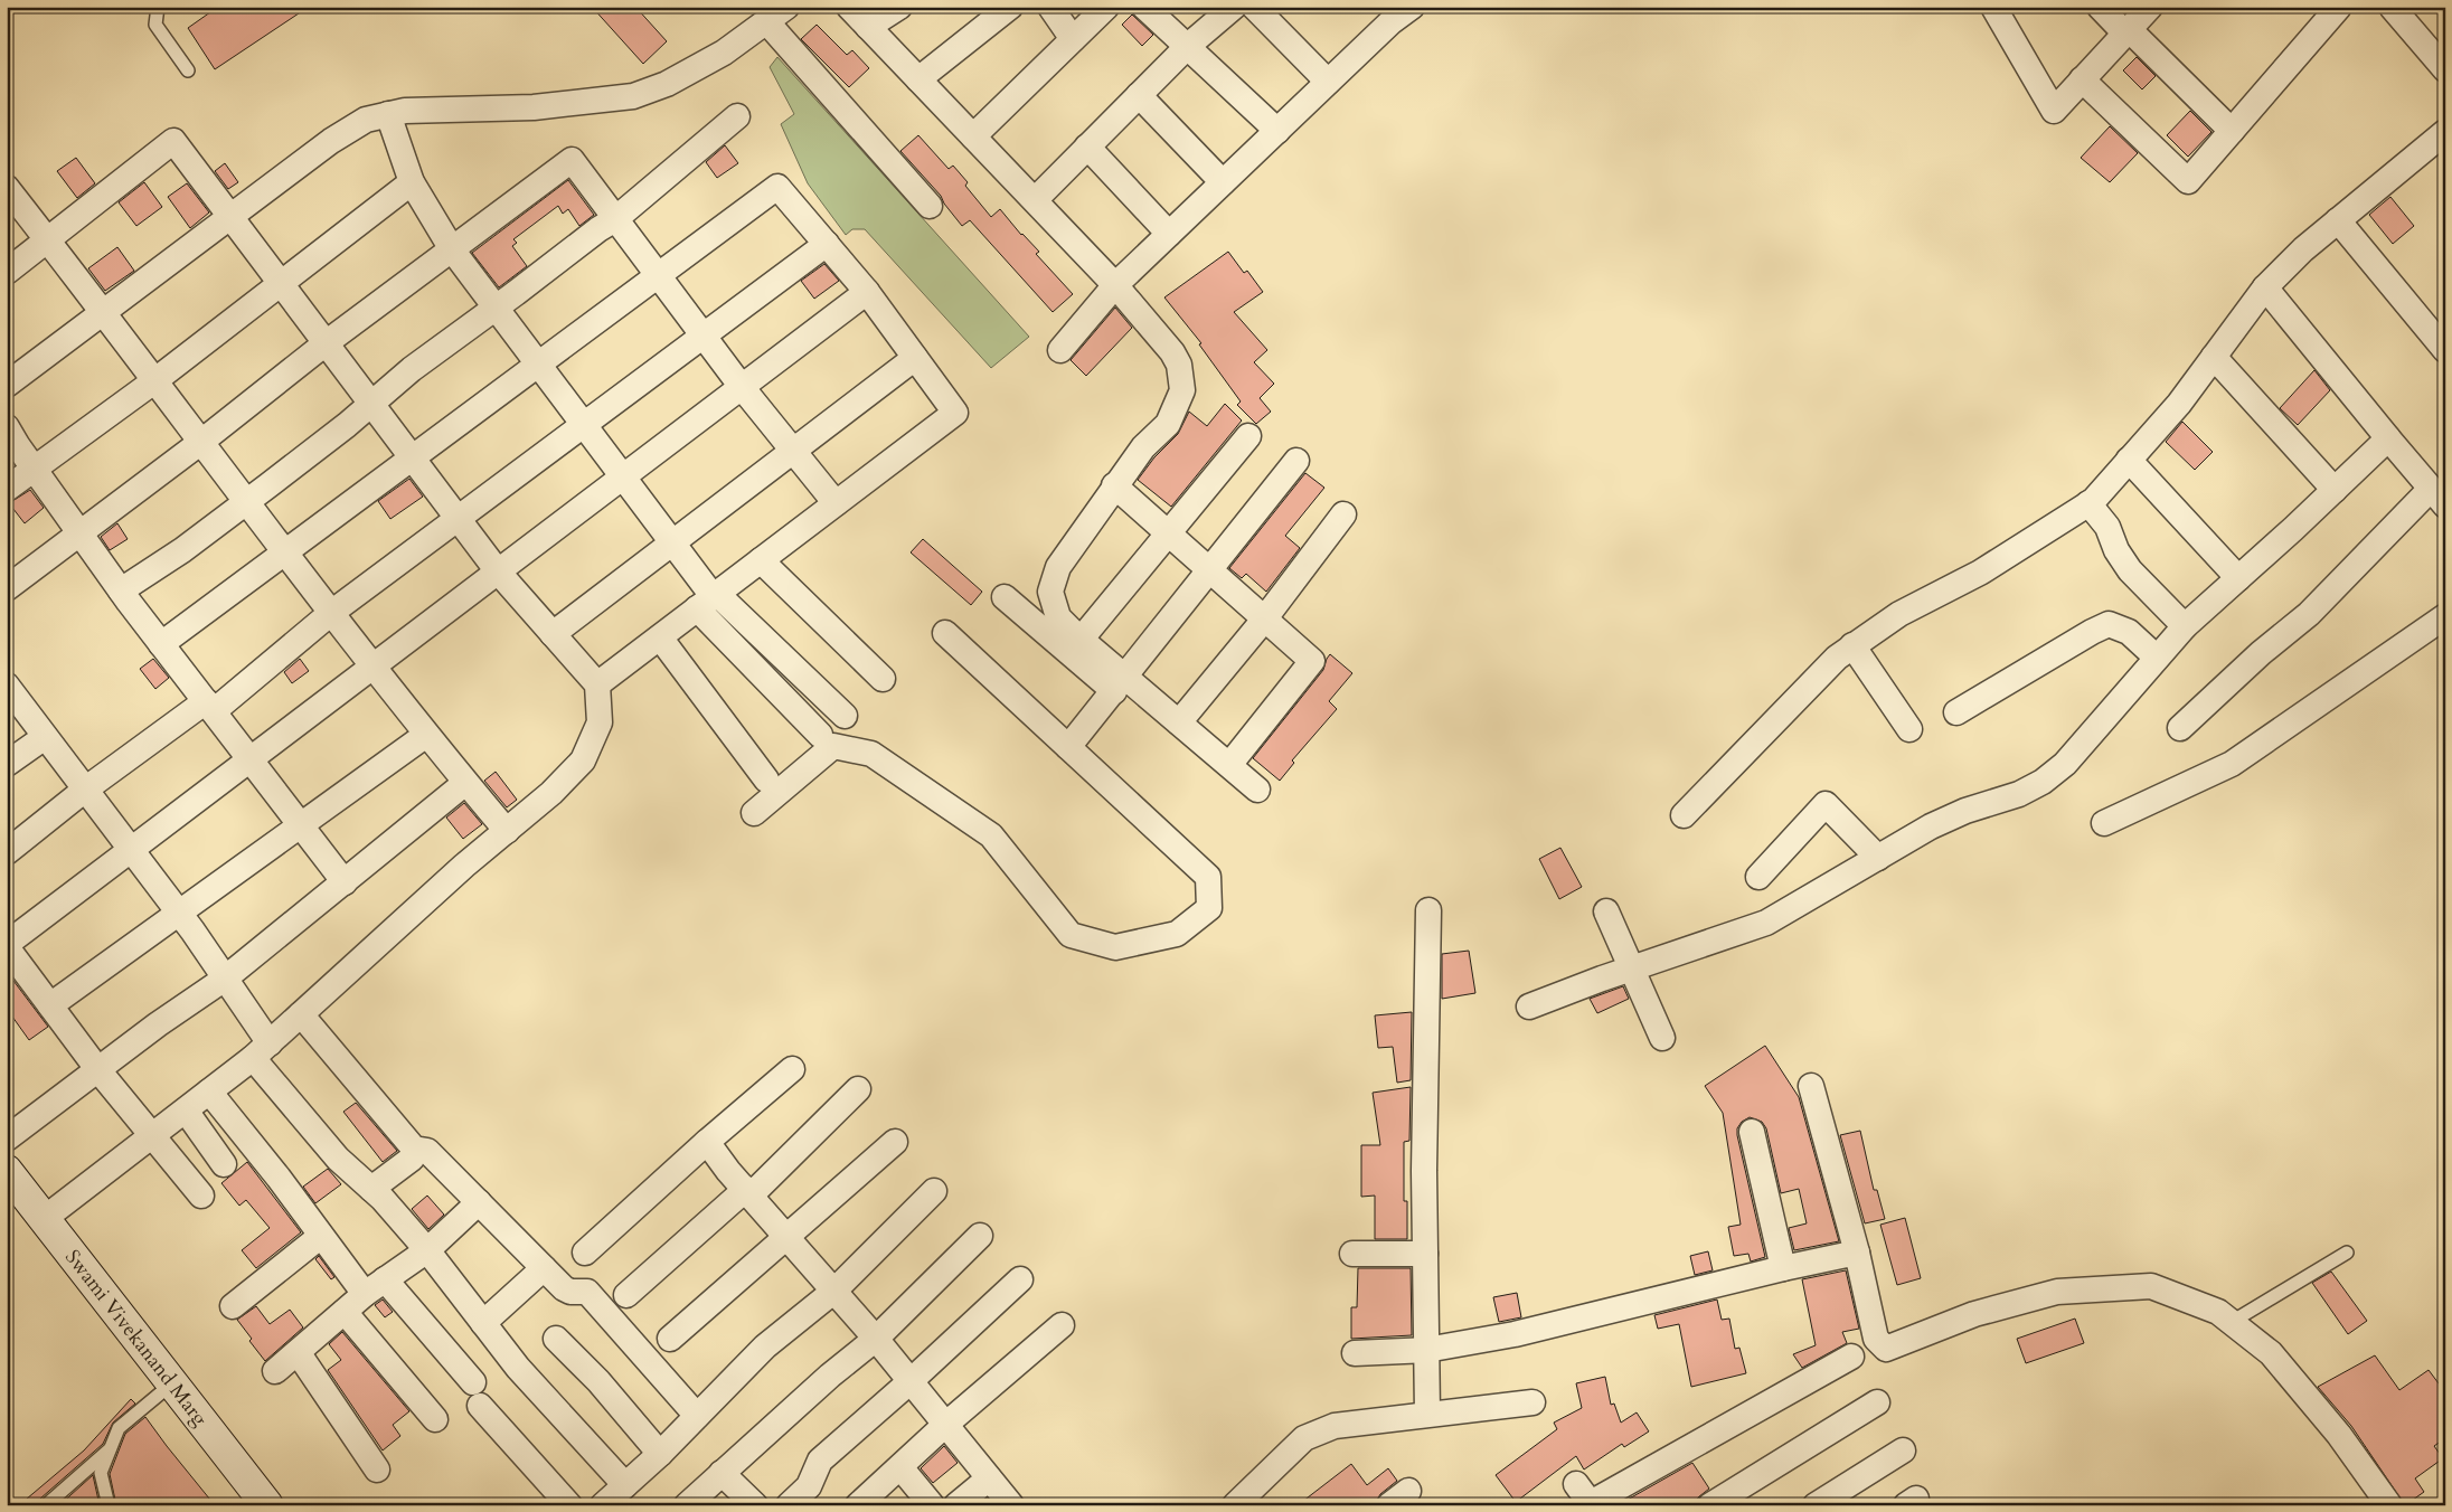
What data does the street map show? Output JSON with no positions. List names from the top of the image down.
{
  "streets": {
    "main road": ["Swami Vivekanand Marg"]
  }
}
